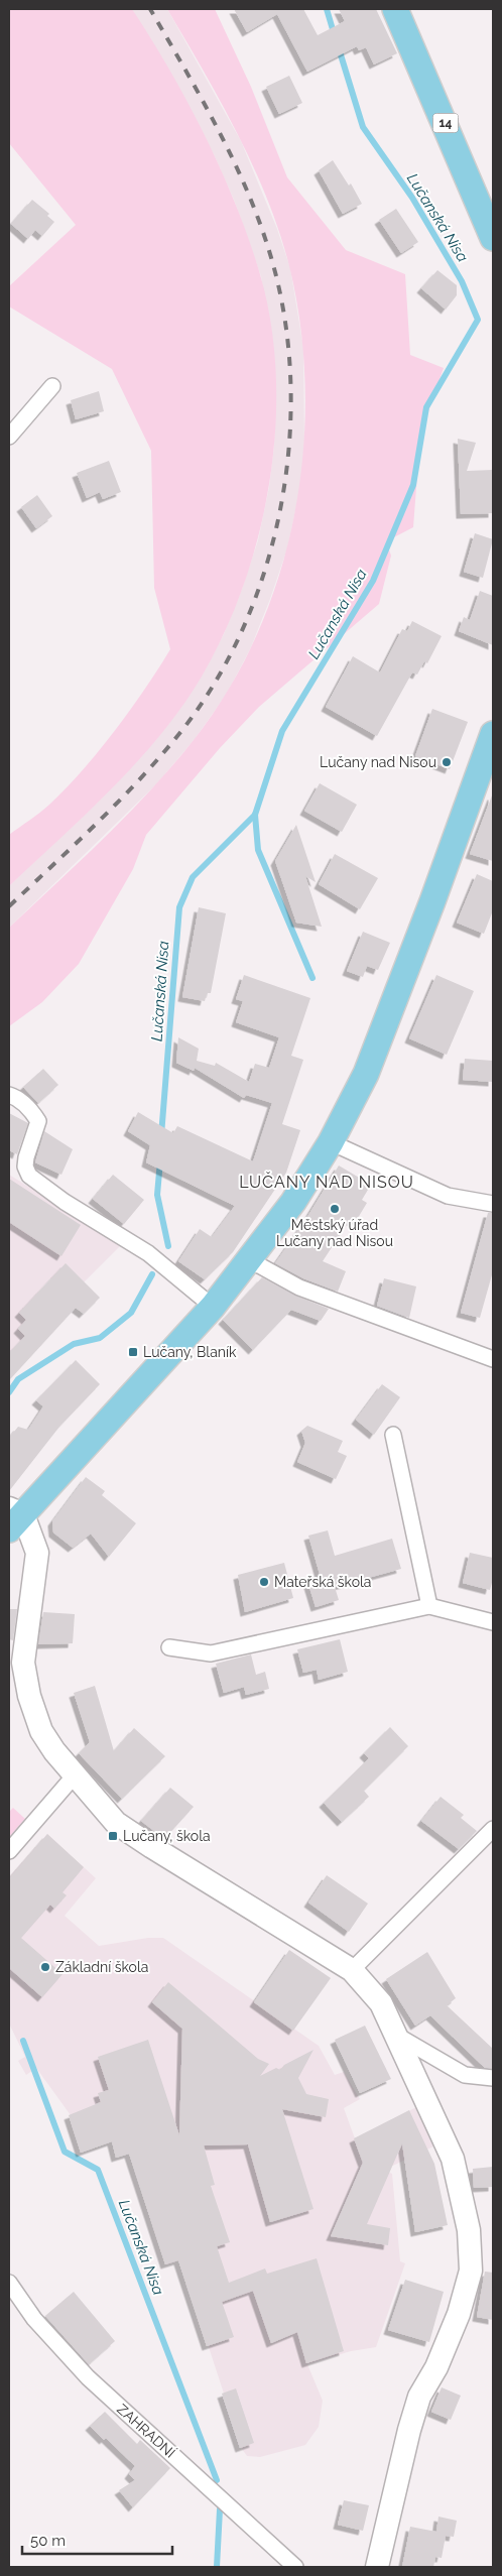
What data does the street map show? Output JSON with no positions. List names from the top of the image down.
{
  "streets": {
    "main road": ["14"],
    "street": ["ZAHRADNÍ"]
  },
  "districts": ["LUČANY NAD NISOU"],
  "water": ["Lučanská Nisa"],
  "places": {
    "other": [
      "Lučany nad Nisou",
      "Městský úřad Lučany nad Nisou",
      "Mateřská škola",
      "Základní škola"
    ],
    "transit": ["Lučany, Blaník", "Lučany, škola"]
  },
  "scale_bar": "50 m"
}
